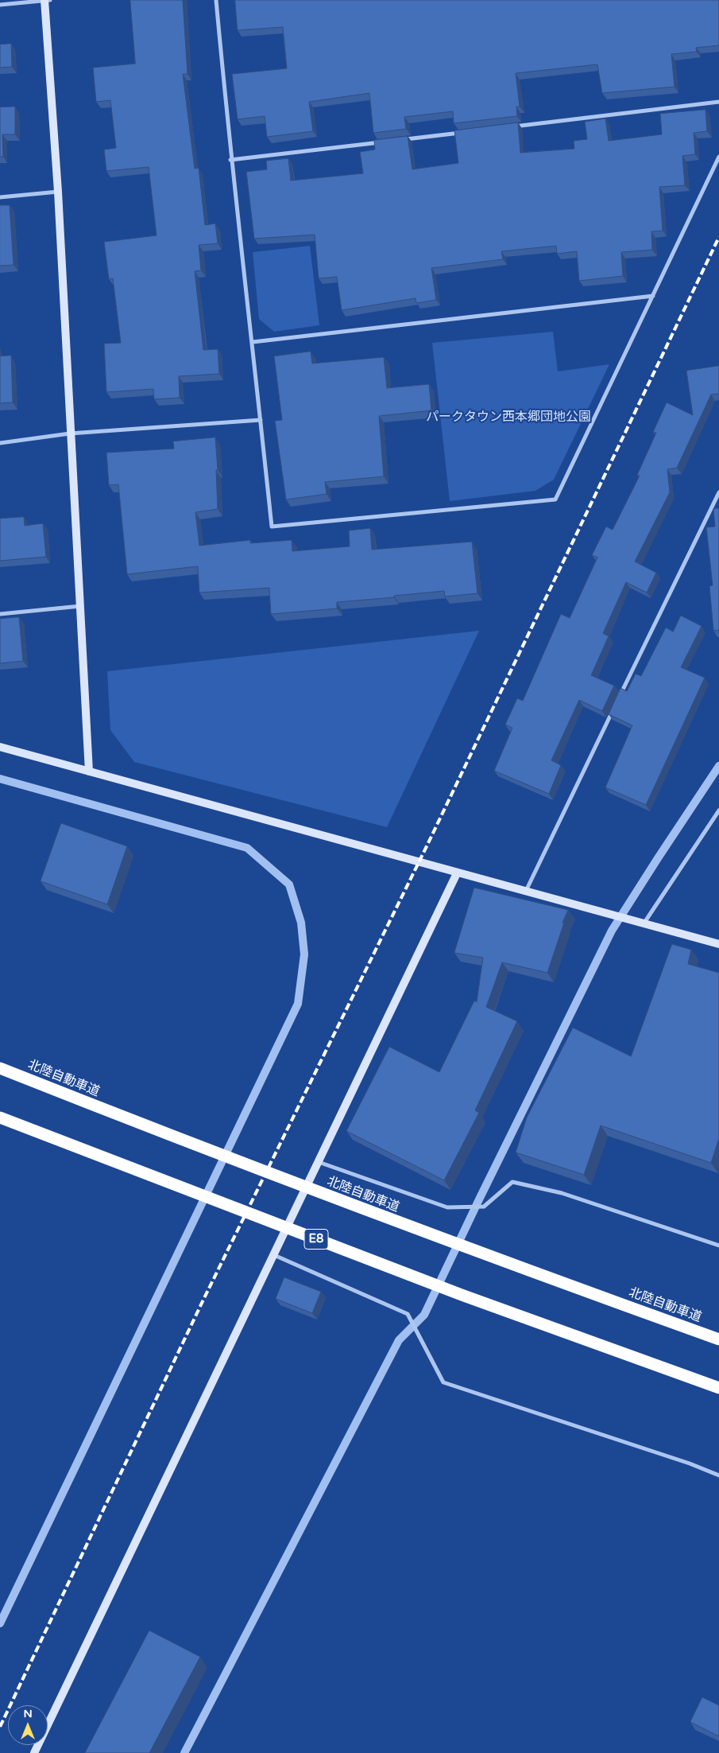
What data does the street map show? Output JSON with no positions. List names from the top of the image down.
{
  "streets": {
    "highway": ["北陸自動車道", "E8"]
  },
  "parks": ["パークタウン西本郷団地公園"],
  "north": "top"
}
